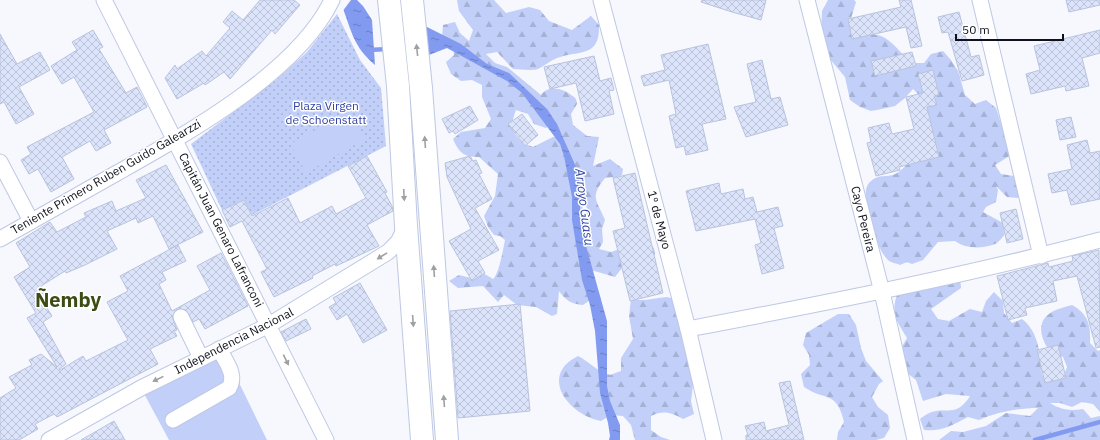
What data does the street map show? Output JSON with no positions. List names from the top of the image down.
{
  "streets": {
    "street": [
      "Teniente Primero Ruben Guido Galearzzi",
      "Cayo Pereira",
      "1º de Mayo",
      "Capitán Juan Genaro Lafranconi",
      "Independencia Nacional"
    ]
  },
  "crossings": [
    ["Teniente Primero Ruben Guido Galearzzi", "Capitán Juan Genaro Lafranconi"],
    ["Capitán Juan Genaro Lafranconi", "Independencia Nacional"]
  ],
  "one_way": ["Independencia Nacional"],
  "districts": ["Ñemby"],
  "water": ["Arroyo Guasu"],
  "parks": ["Plaza Virgen de Schoenstatt"],
  "scale_bar": "50 m"
}
